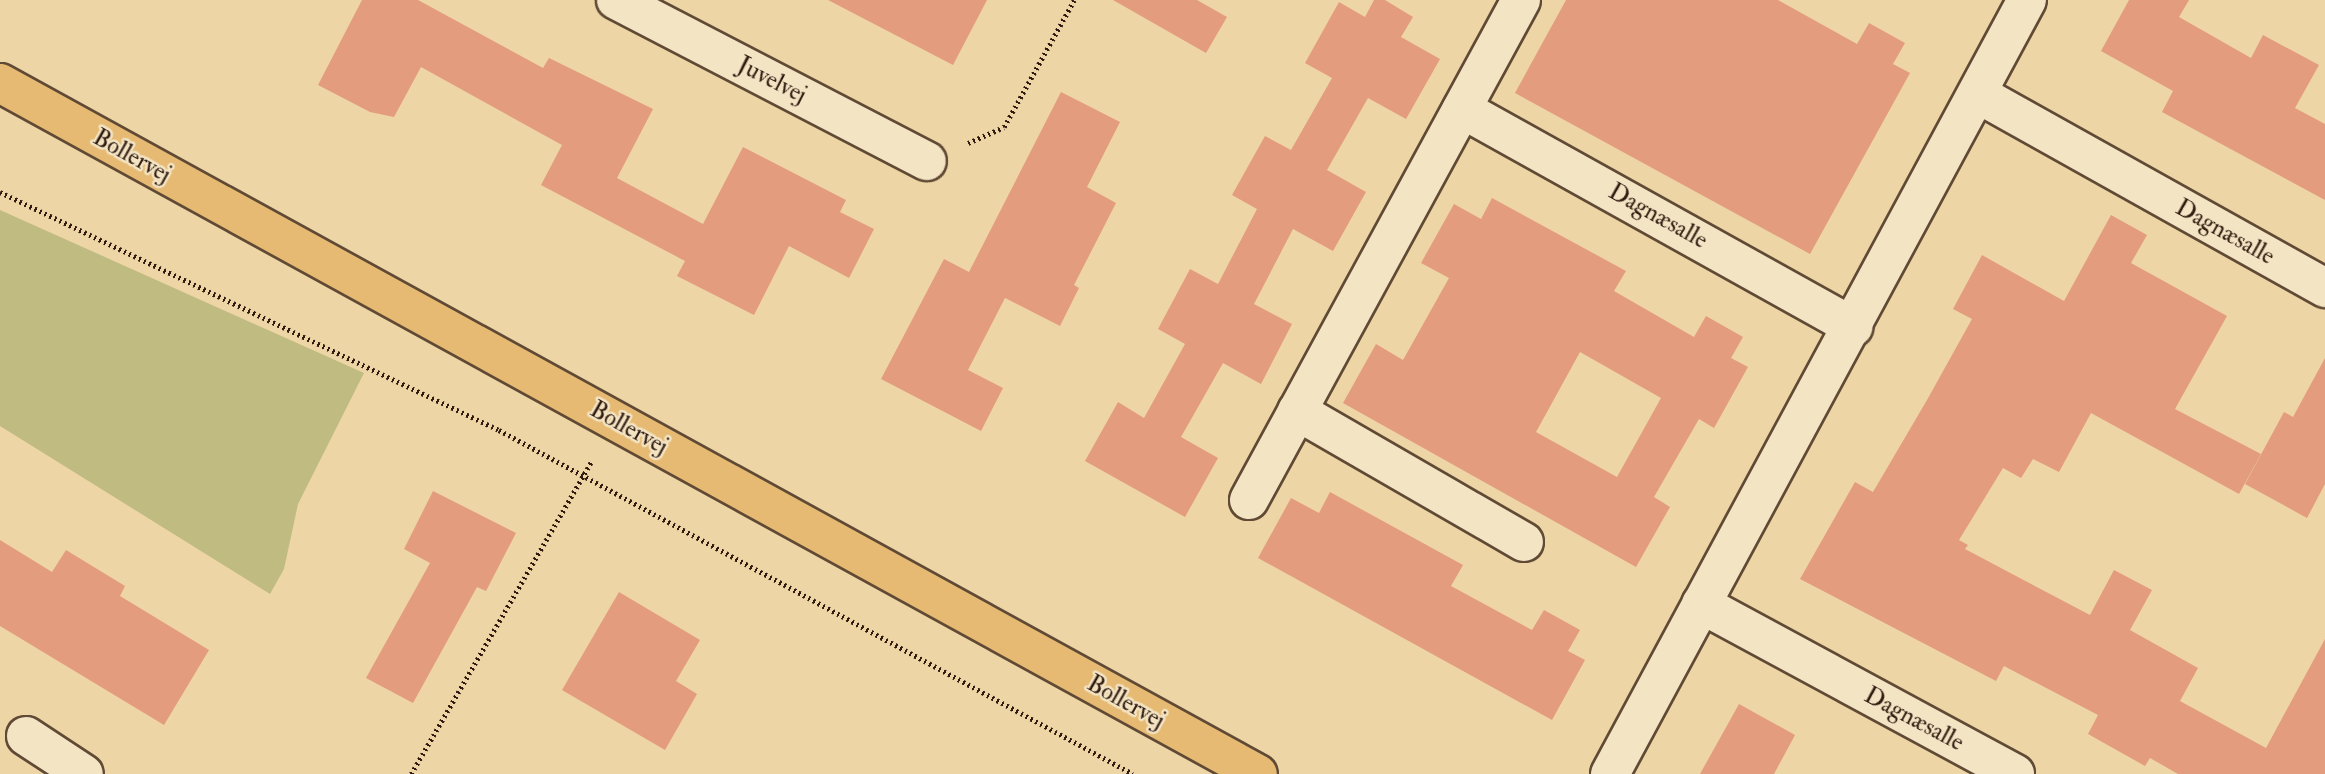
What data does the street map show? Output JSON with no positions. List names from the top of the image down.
{
  "streets": {
    "main road": ["Bollervej"],
    "street": ["Juvelvej", "Dagnæsalle"]
  }
}
